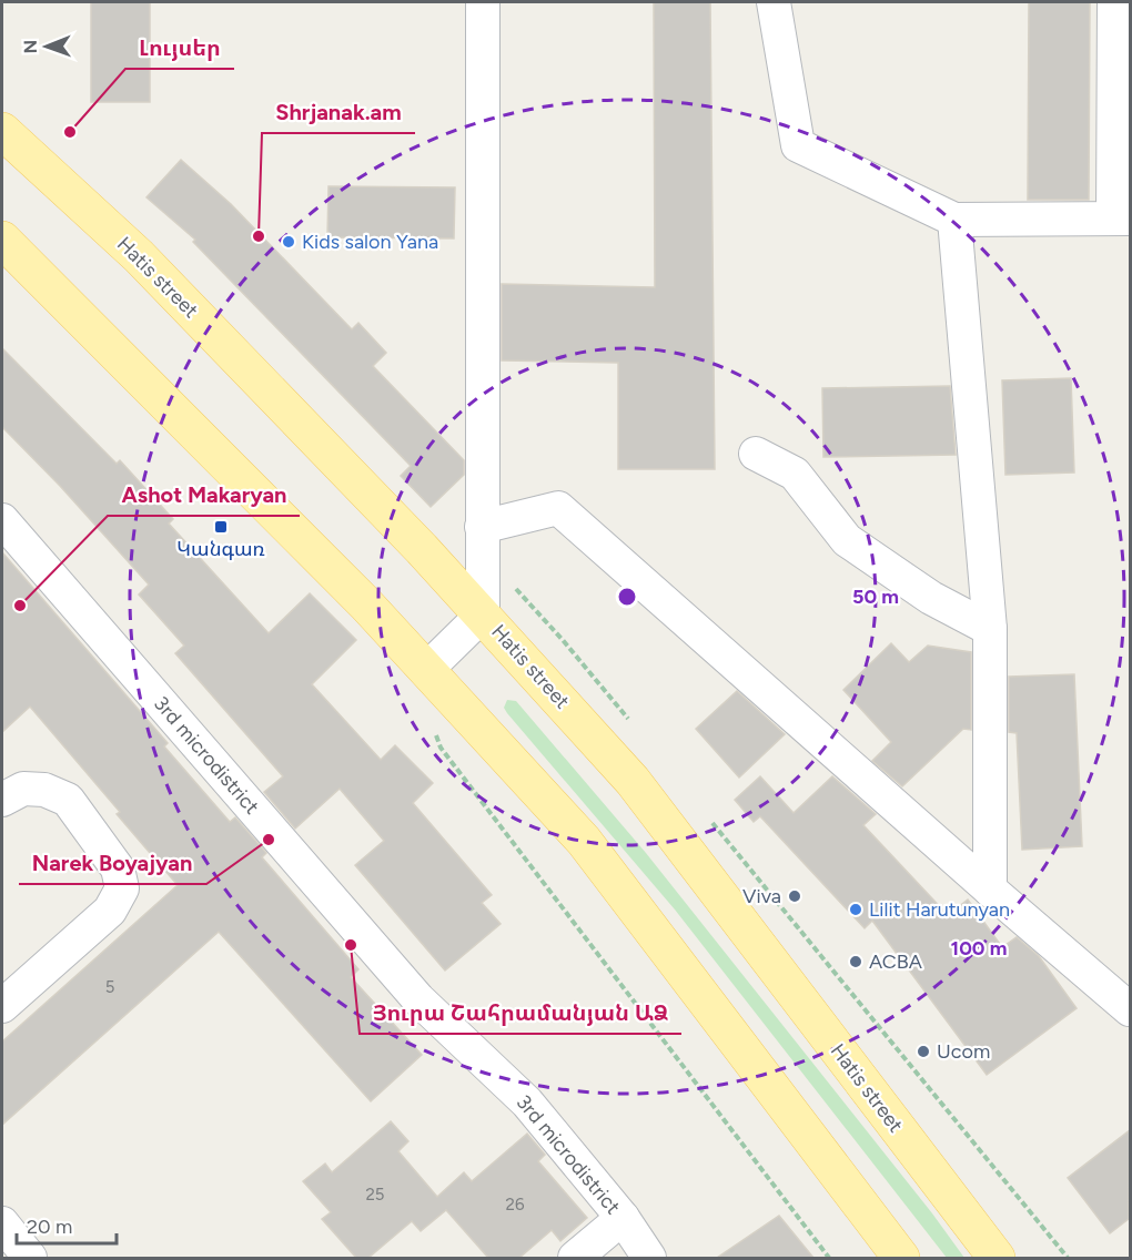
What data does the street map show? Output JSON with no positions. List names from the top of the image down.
{
  "streets": {
    "main road": ["Hatis street"],
    "street": ["3rd microdistrict"]
  },
  "places": {
    "other": [
      "Լույսեր",
      "Shrjanak.am",
      "Kids salon Yana",
      "Ashot Makaryan",
      "Narek Boyajyan",
      "Viva",
      "Lilit Harutunyan",
      "Յուրա Շահրամանյան ԱՁ",
      "ACBA",
      "Ucom"
    ],
    "transit": ["Կանգառ"]
  },
  "house_numbers": ["5", "25", "26"],
  "scale_bar": "20 m",
  "north": "left",
  "rings": ["50 m", "100 m"]
}
